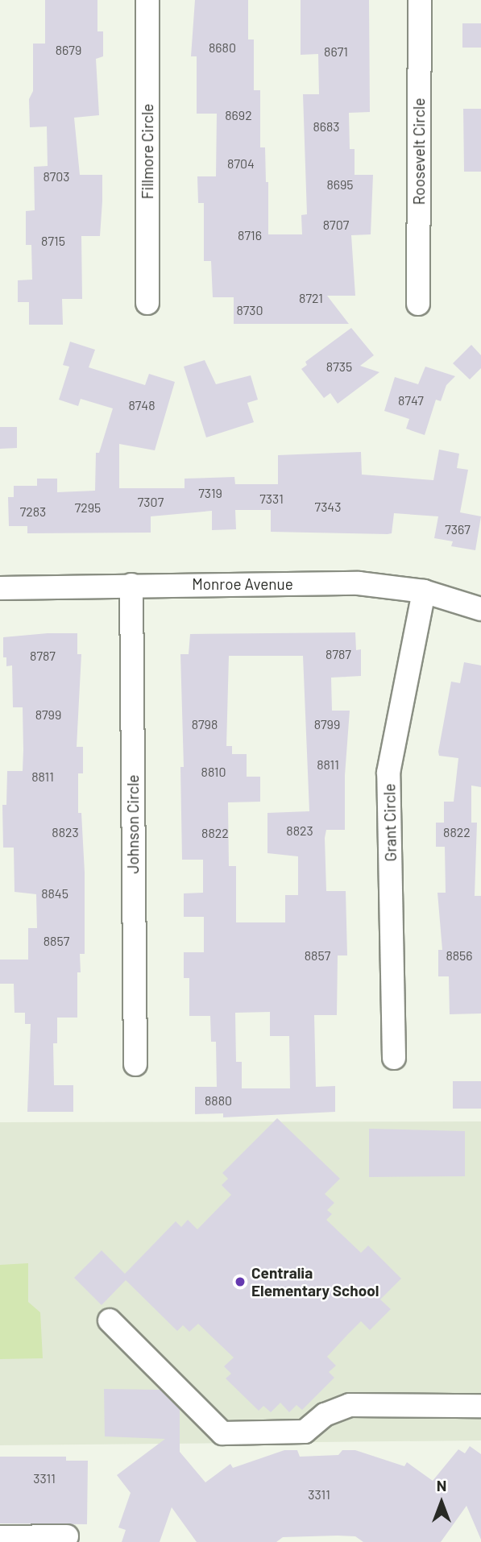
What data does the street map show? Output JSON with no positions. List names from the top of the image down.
{
  "streets": {
    "street": [
      "Fillmore Circle",
      "Roosevelt Circle",
      "Monroe Avenue",
      "Grant Circle",
      "Johnson Circle"
    ]
  },
  "crossings": [
    ["Monroe Avenue", "Grant Circle"],
    ["Monroe Avenue", "Johnson Circle"]
  ],
  "places": ["Centralia Elementary School"],
  "house_numbers": [
    "8680",
    "8679",
    "8671",
    "8692",
    "8683",
    "8704",
    "8703",
    "8695",
    "8707",
    "8716",
    "8715",
    "8721",
    "8730",
    "8735",
    "8747",
    "8748",
    "7319",
    "7331",
    "7307",
    "7343",
    "7295",
    "7283",
    "7367",
    "8787",
    "8787",
    "8799",
    "8798",
    "8799",
    "8811",
    "8810",
    "8811",
    "8823",
    "8823",
    "8822",
    "8822",
    "8845",
    "8857",
    "8857",
    "8856",
    "8880",
    "3311",
    "3311"
  ],
  "north": "top"
}
